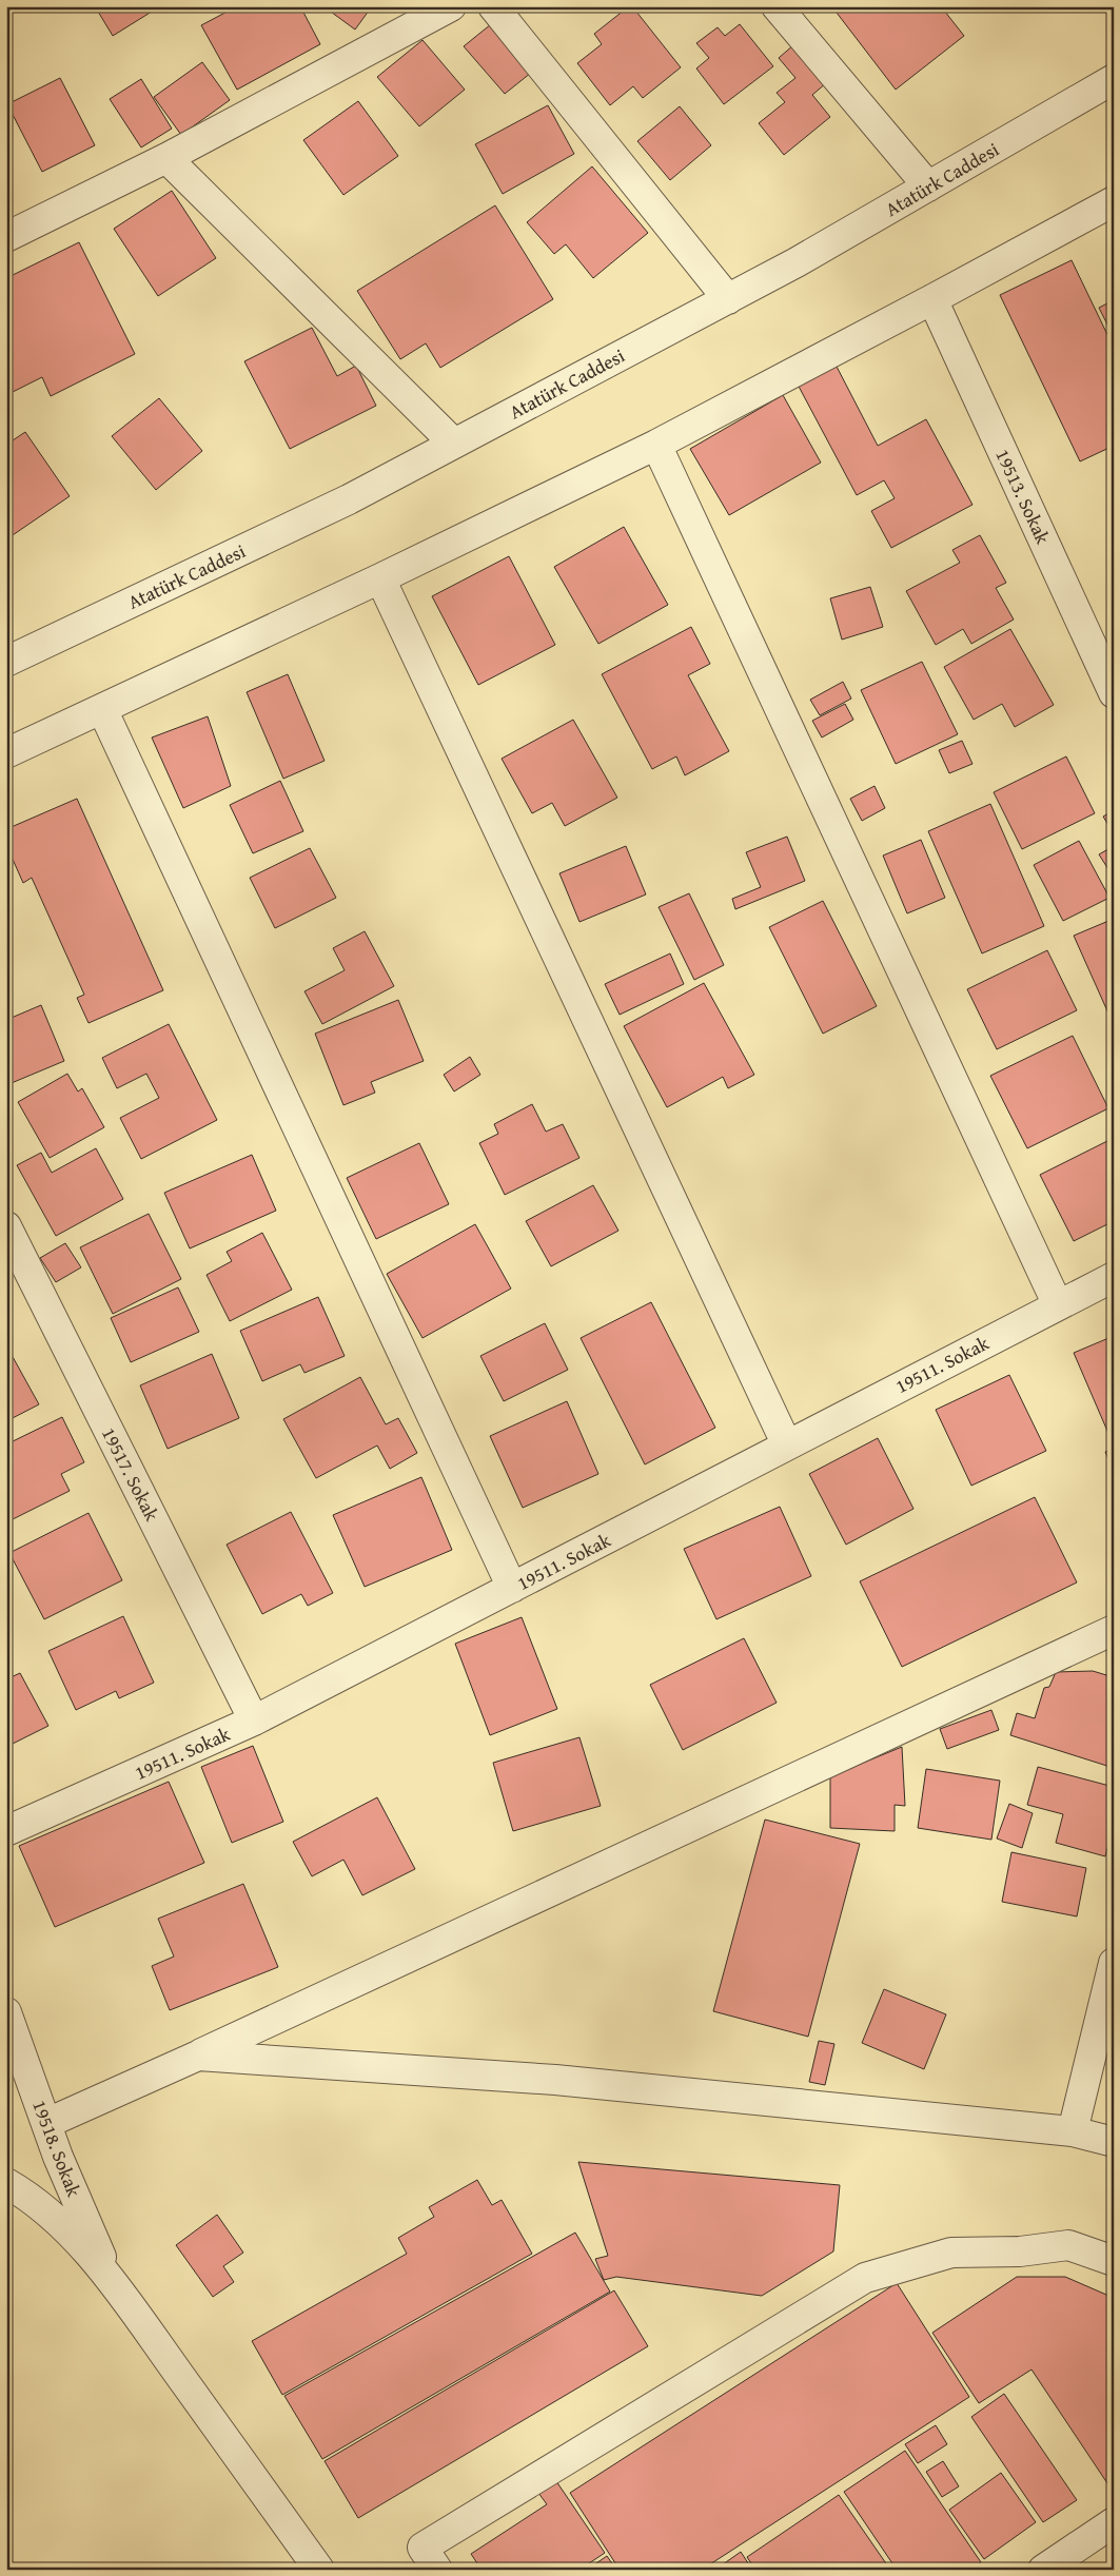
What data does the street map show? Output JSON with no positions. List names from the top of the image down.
{
  "streets": {
    "street": [
      "Atatürk Caddesi",
      "19513. Sokak",
      "19511. Sokak",
      "19517. Sokak",
      "19518. Sokak"
    ]
  },
  "crossings": [
    ["19511. Sokak", "19517. Sokak"]
  ]
}
